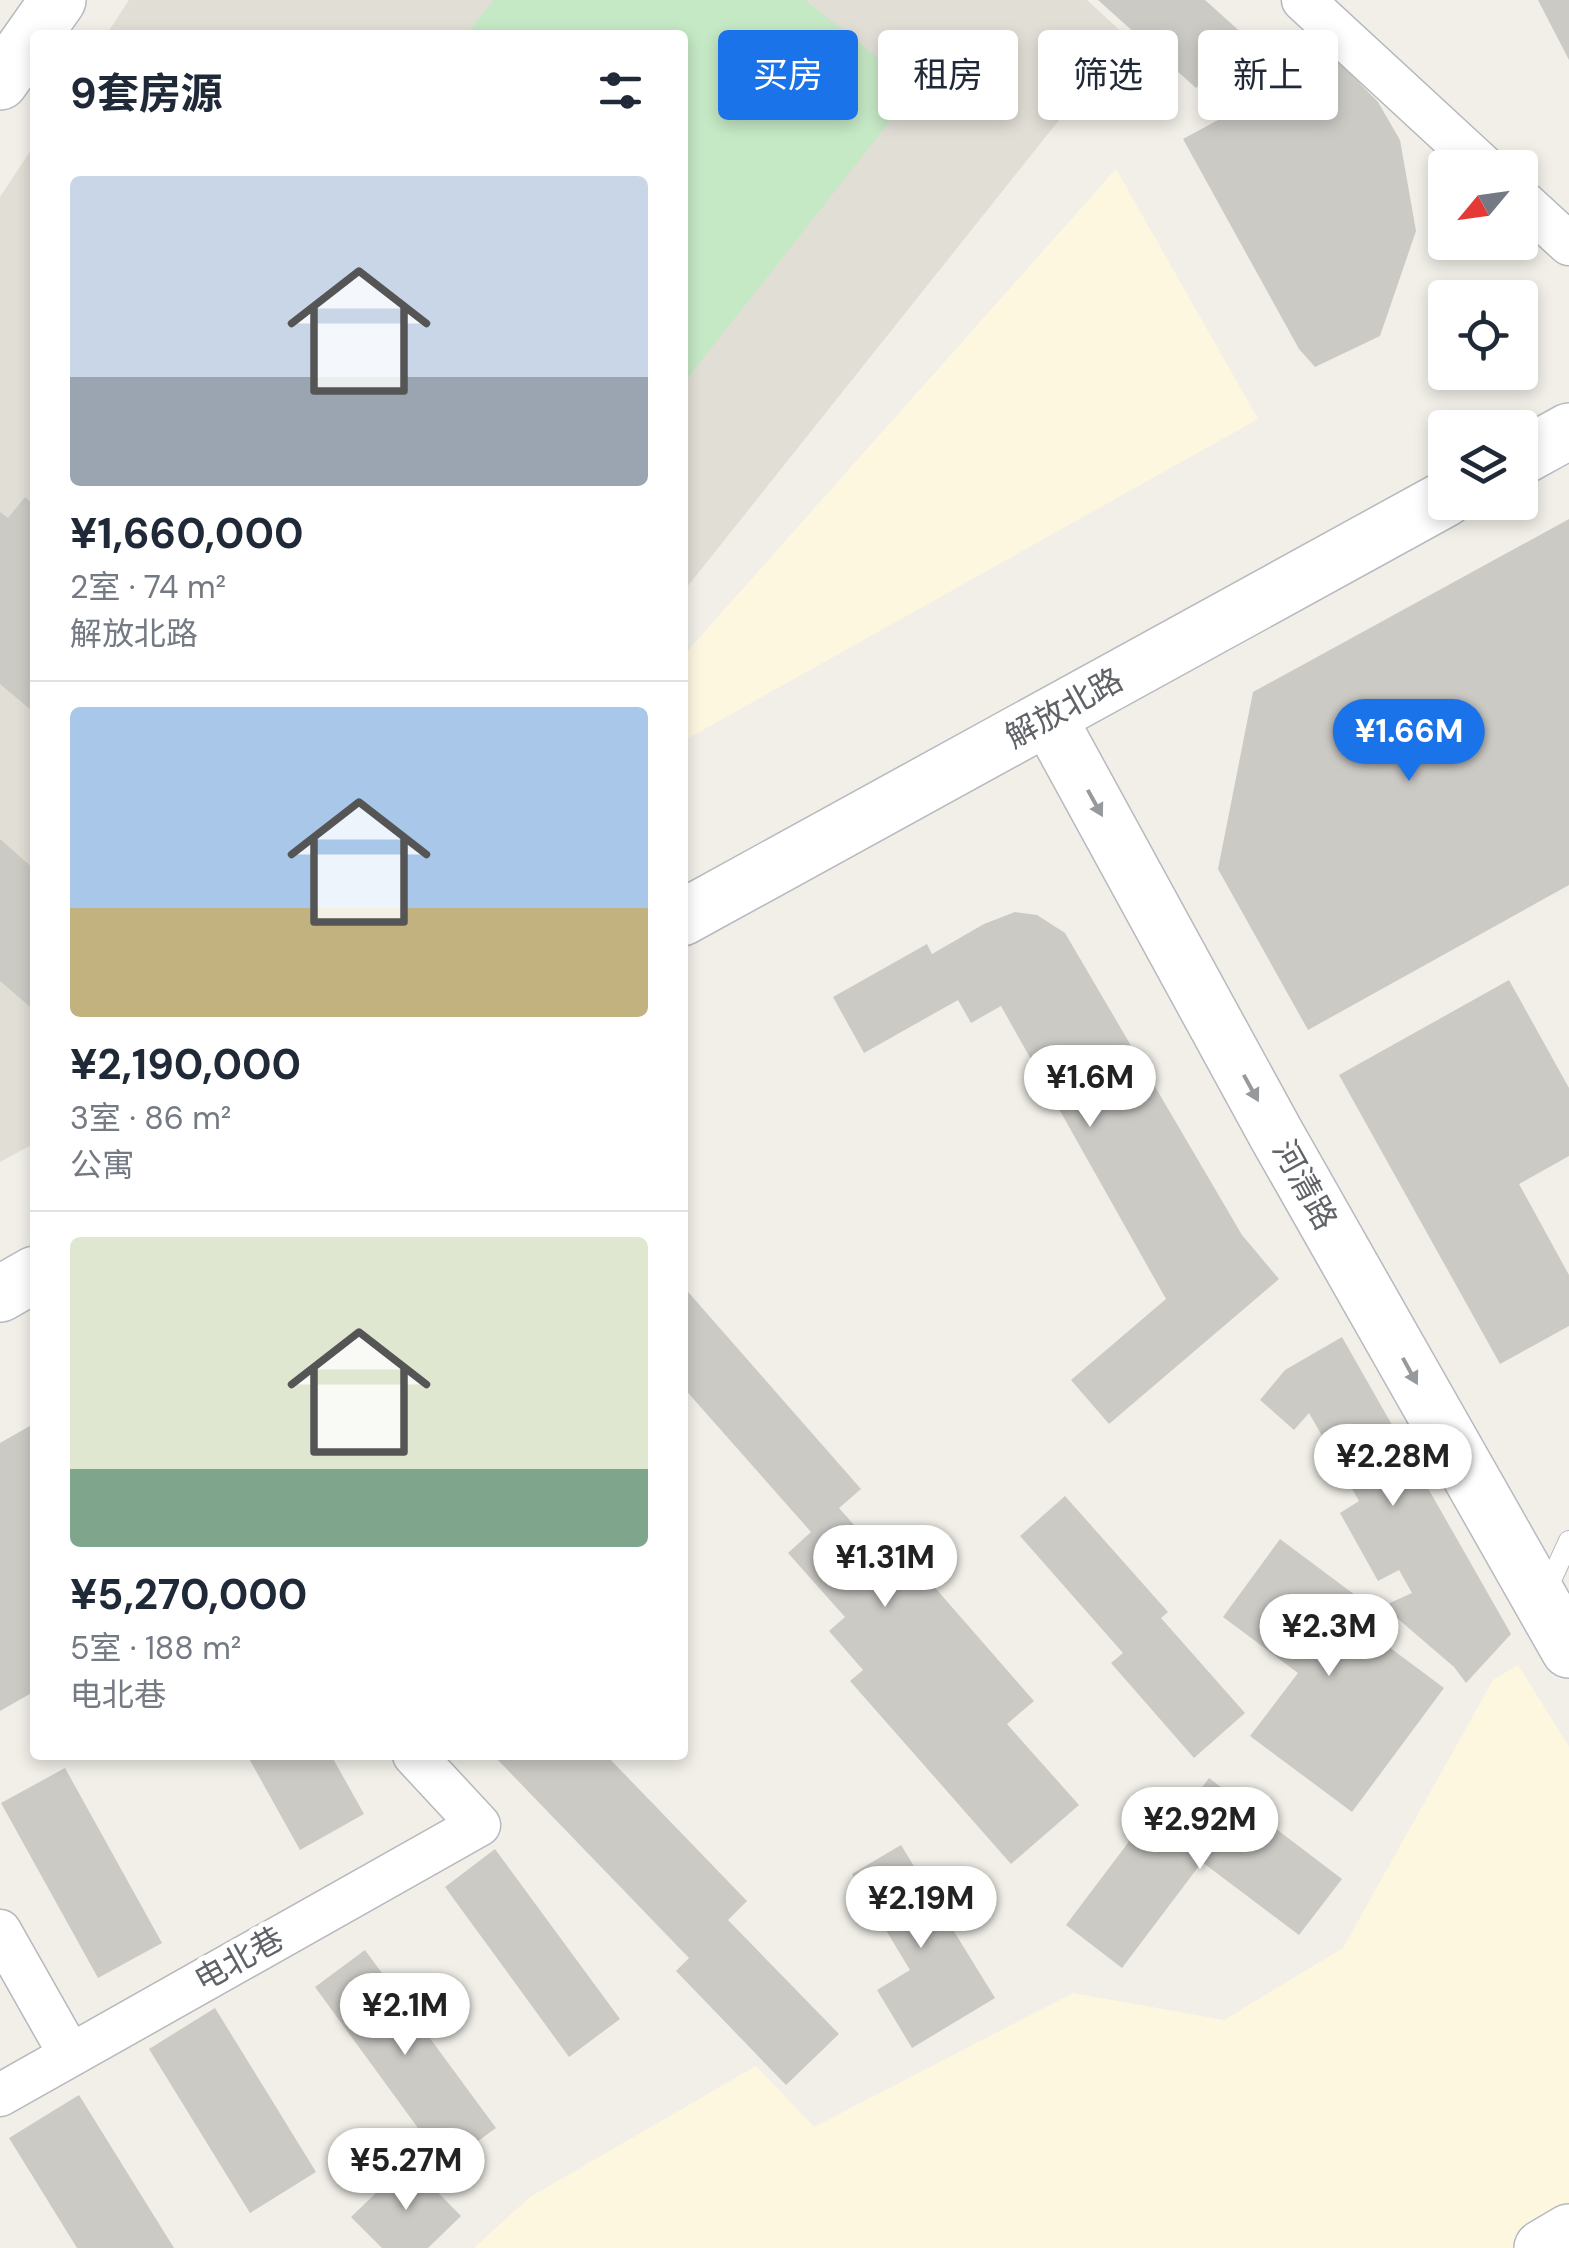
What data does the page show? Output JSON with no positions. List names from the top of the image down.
{
  "streets": {
    "street": ["解放北路", "河清路", "电北巷"]
  },
  "crossings": [
    ["解放北路", "河清路"]
  ],
  "one_way": ["河清路"],
  "north": "bottom left",
  "page": {
    "chip": [
      "买房",
      "租房",
      "筛选",
      "新上"
    ],
    "heading": "9套房源",
    "list": [
      {
        "name": "¥1,660,000",
        "note": "2室 · 74 m² · 解放北路"
      },
      {
        "name": "¥2,190,000",
        "note": "3室 · 86 m² · 公寓"
      },
      {
        "name": "¥5,270,000",
        "note": "5室 · 188 m² · 电北巷"
      }
    ],
    "price": [
      "¥1.66M",
      "¥1.6M",
      "¥2.28M",
      "¥1.31M",
      "¥2.3M",
      "¥2.92M",
      "¥2.19M",
      "¥2.1M",
      "¥5.27M"
    ]
  }
}
